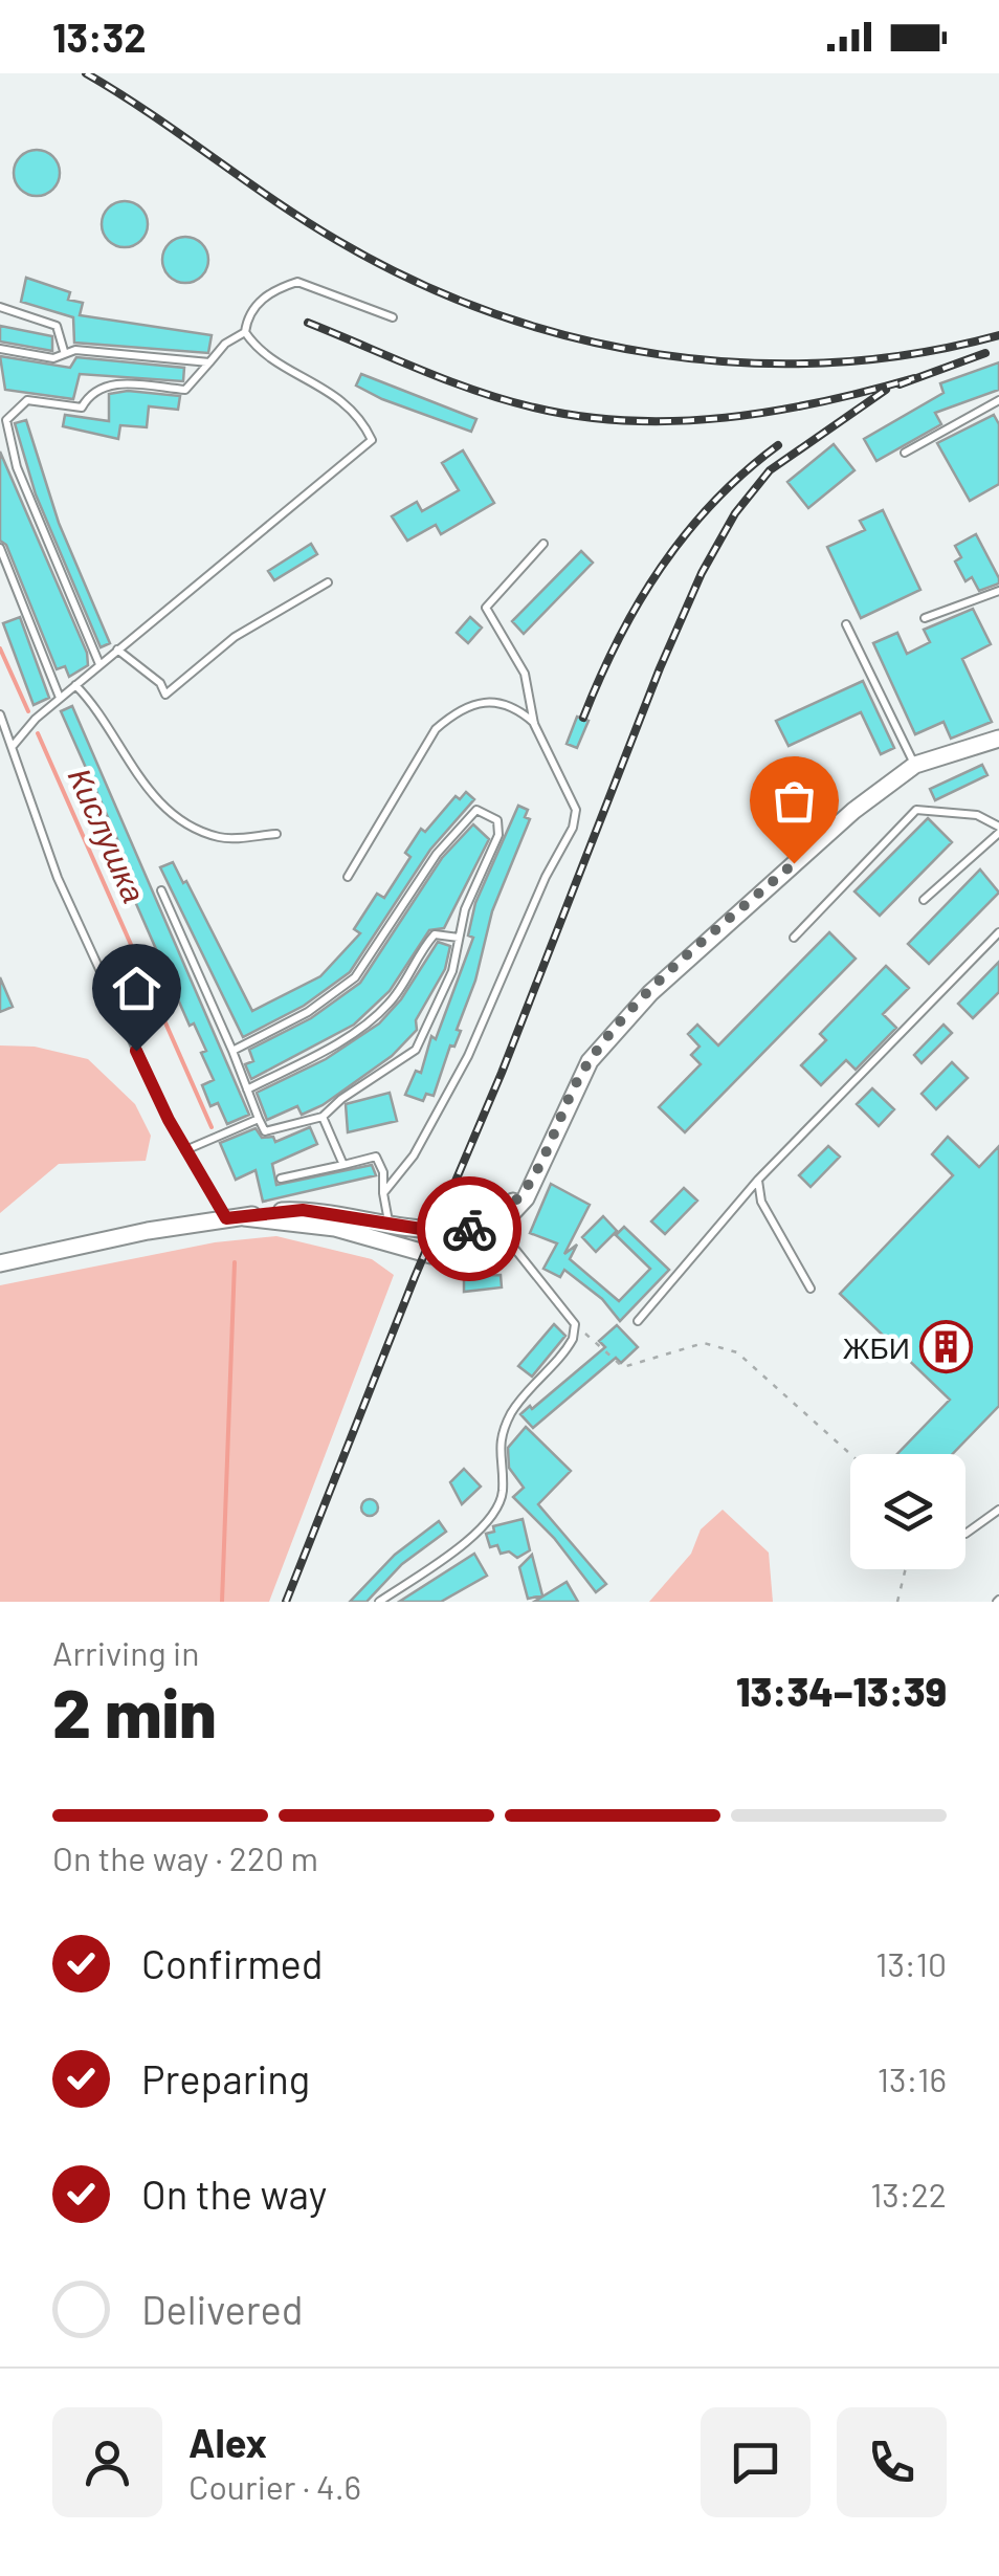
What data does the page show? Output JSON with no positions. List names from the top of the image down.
{
  "water": ["Кислушка"],
  "places": {
    "building": ["ЖБИ"]
  },
  "page": {
    "status": "13:32",
    "heading": ["2 min", "Arriving in", "13:34–13:39"],
    "panel": ["Alex", "Courier · 4.6"],
    "bar": "On the way · 220 m",
    "list": [
      ["Confirmed", "13:10"],
      ["Preparing", "13:16"],
      ["On the way", "13:22"],
      "Delivered"
    ]
  }
}
